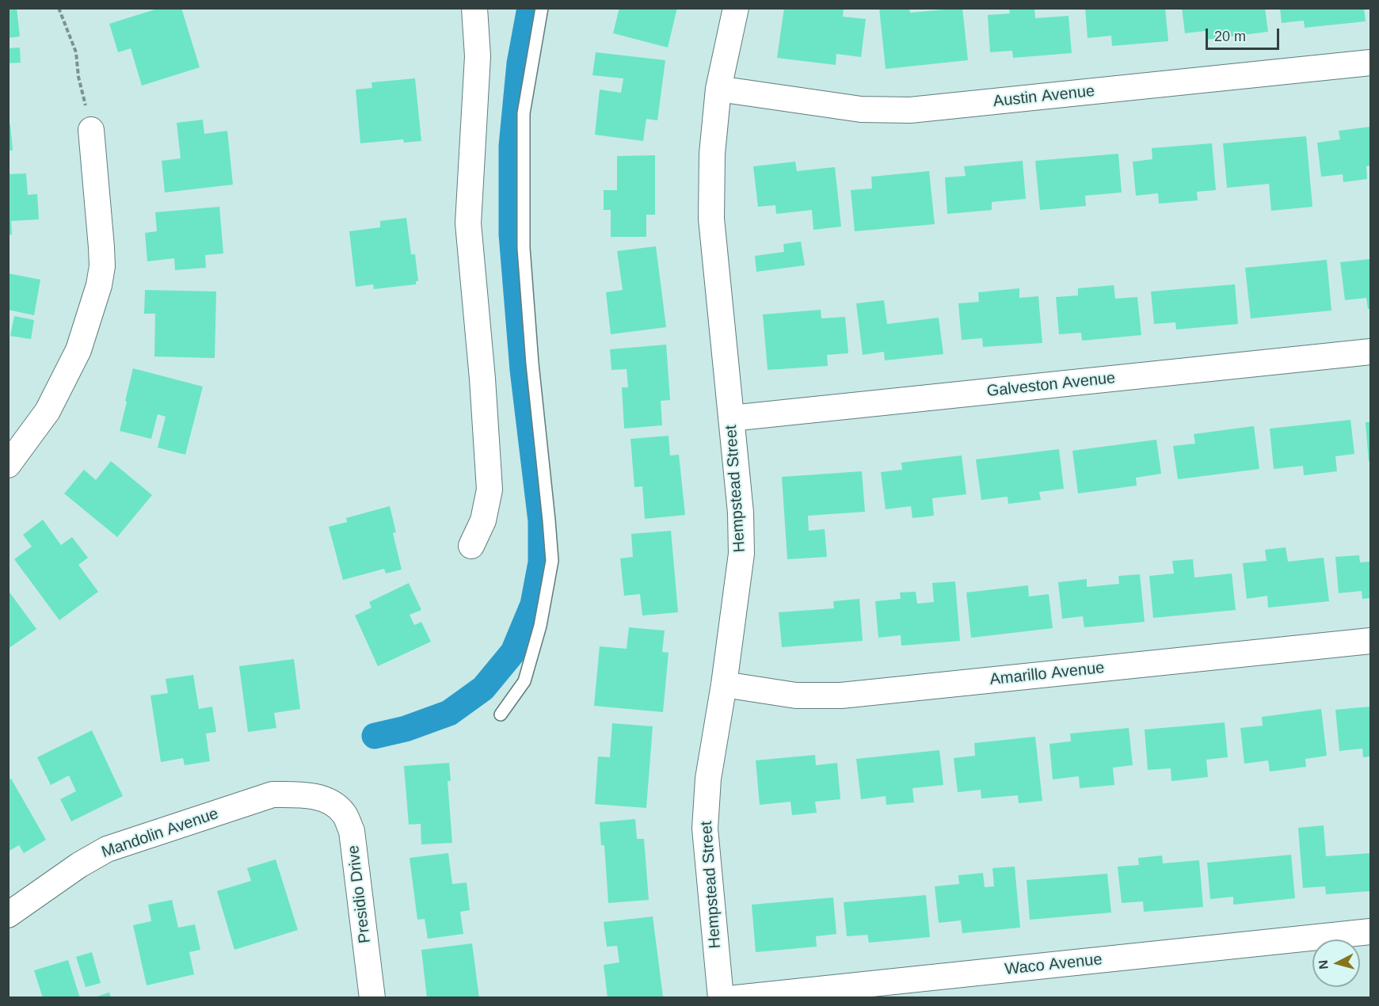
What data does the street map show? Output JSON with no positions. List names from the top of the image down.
{
  "streets": {
    "street": [
      "Austin Avenue",
      "Galveston Avenue",
      "Hempstead Street",
      "Amarillo Avenue",
      "Mandolin Avenue",
      "Presidio Drive",
      "Waco Avenue"
    ]
  },
  "crossings": [
    ["Austin Avenue", "Hempstead Street"],
    ["Galveston Avenue", "Hempstead Street"],
    ["Hempstead Street", "Amarillo Avenue"],
    ["Mandolin Avenue", "Presidio Drive"]
  ],
  "scale_bar": "20 m",
  "north": "left"
}
